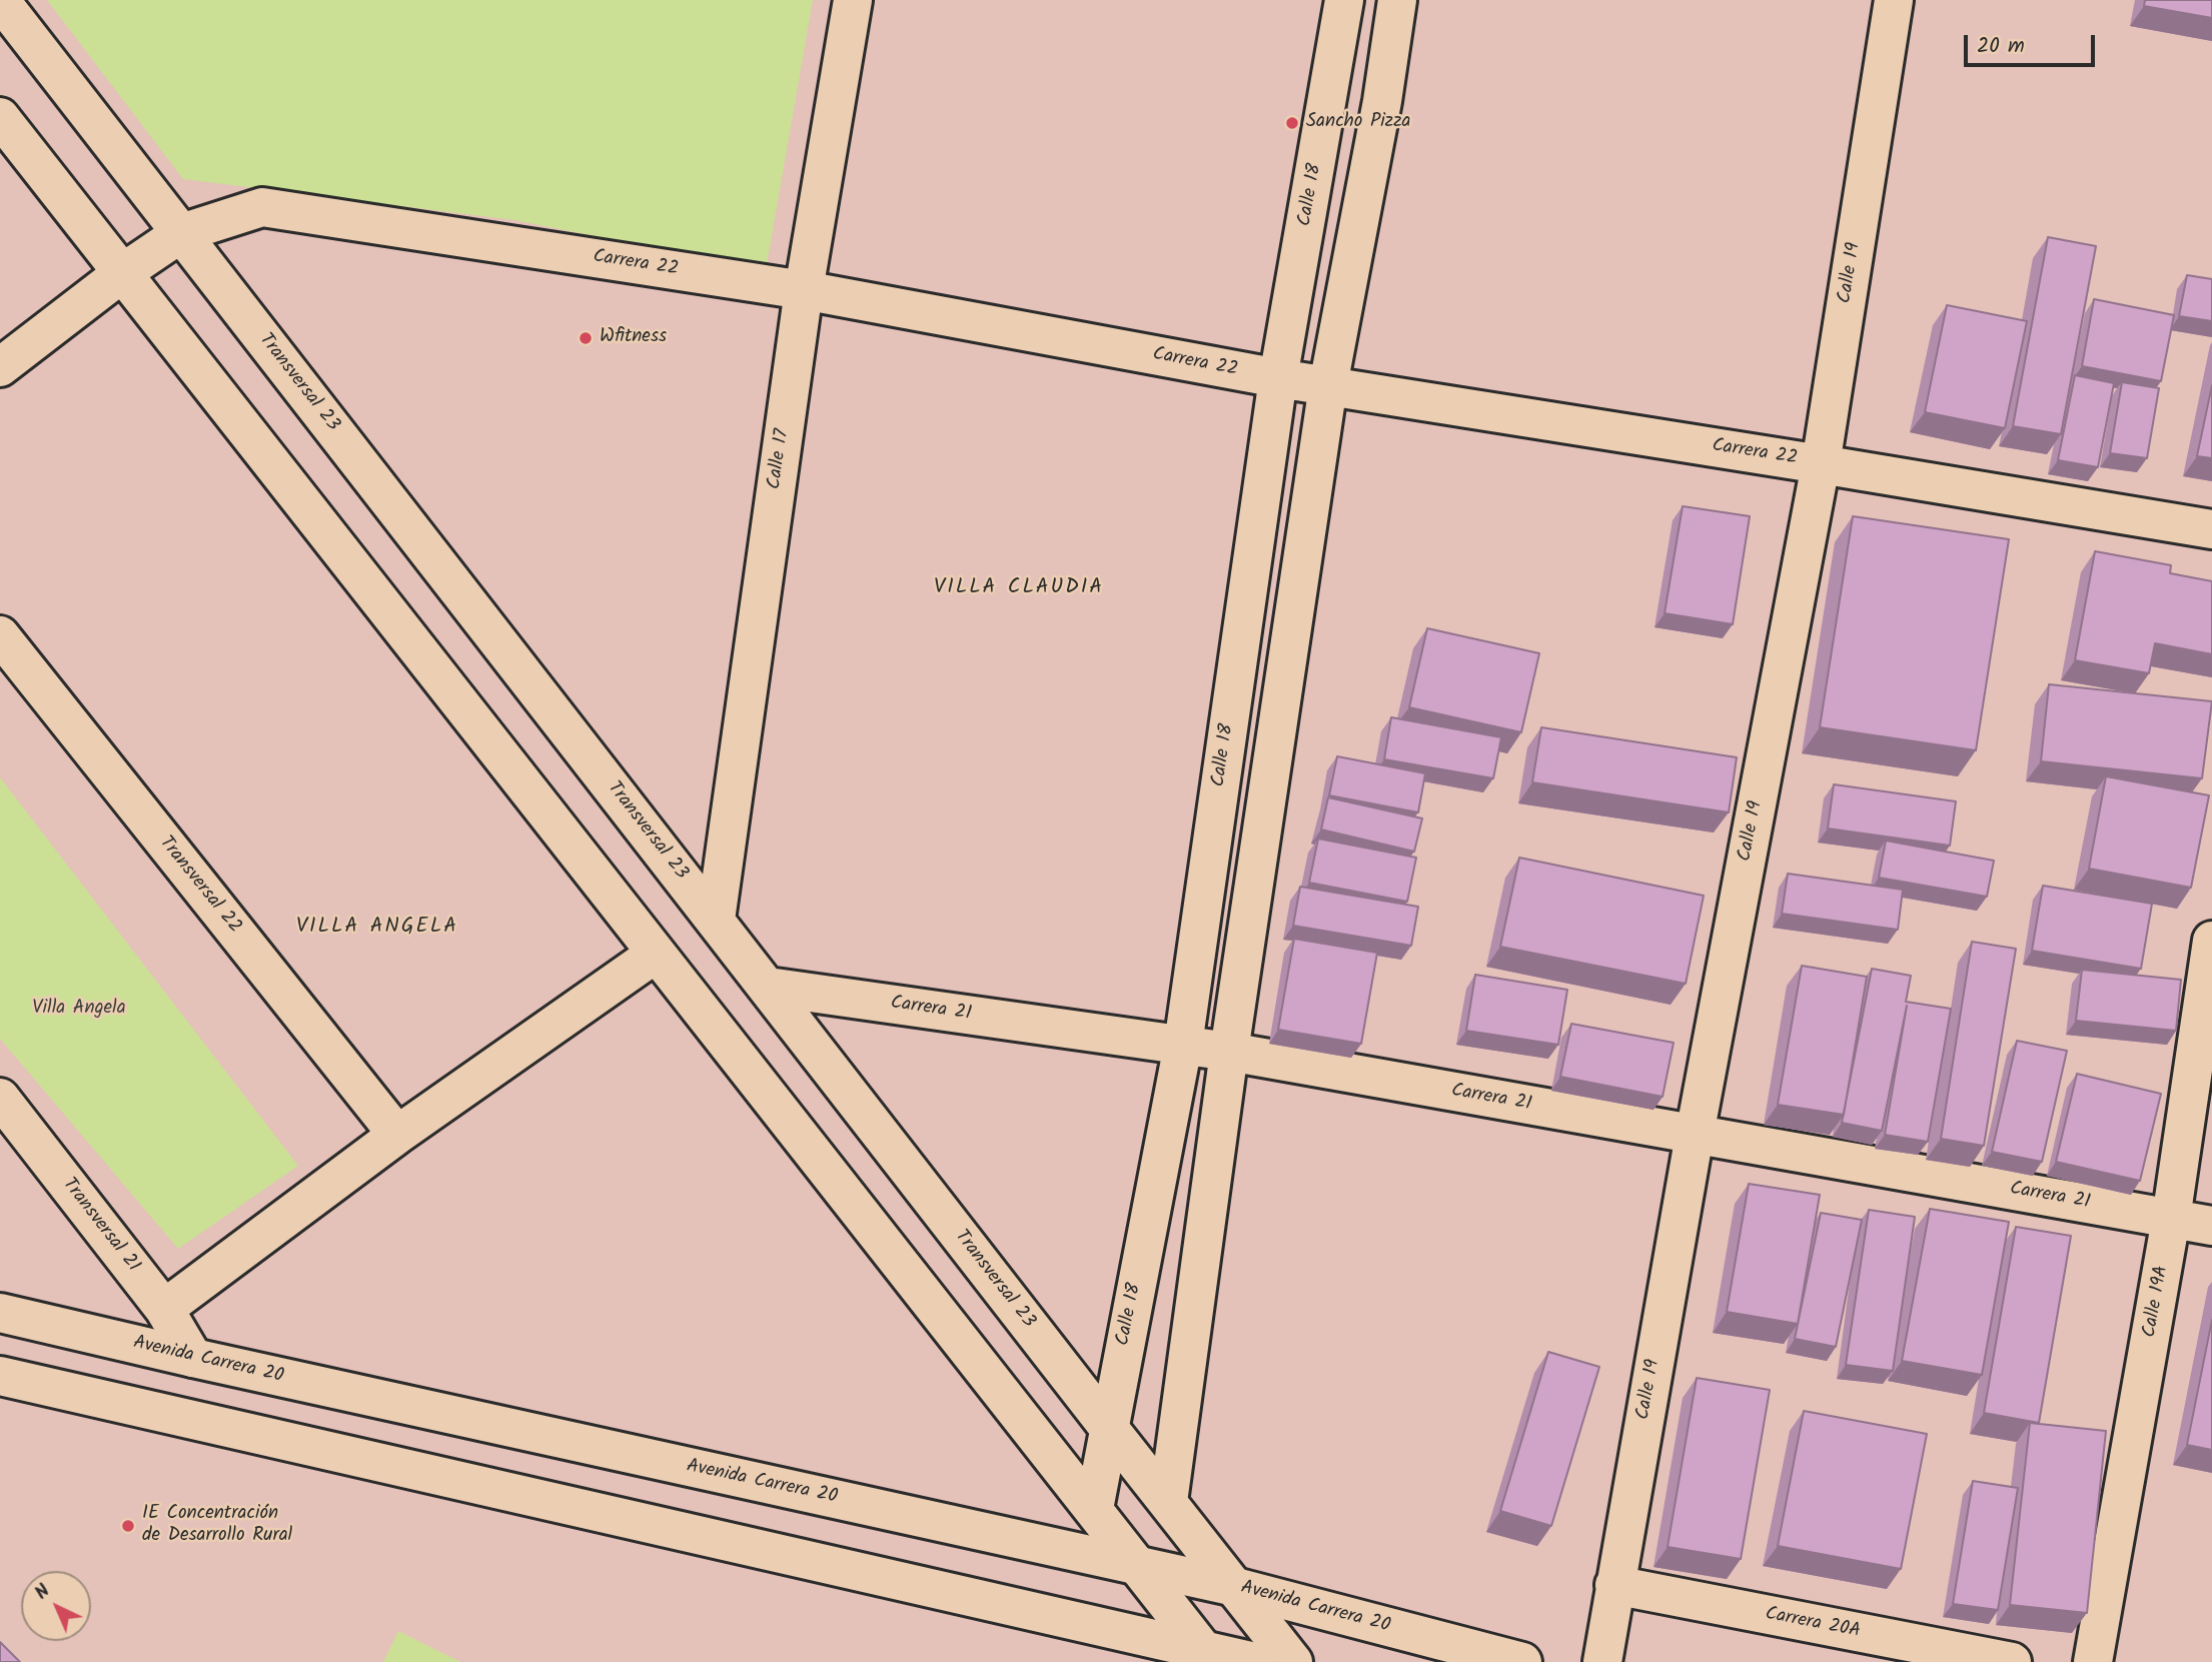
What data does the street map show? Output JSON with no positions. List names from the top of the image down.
{
  "streets": {
    "street": [
      "Calle 18",
      "Carrera 22",
      "Calle 19",
      "Transversal 23",
      "Calle 17",
      "Transversal 22",
      "Carrera 21",
      "Transversal 21",
      "Calle 19A",
      "Avenida Carrera 20",
      "Carrera 20A"
    ]
  },
  "crossings": [
    ["Calle 18", "Carrera 22"],
    ["Calle 18", "Transversal 23"],
    ["Calle 18", "Carrera 21"],
    ["Carrera 22", "Calle 19"],
    ["Carrera 22", "Transversal 23"],
    ["Carrera 22", "Calle 17"],
    ["Calle 19", "Carrera 21"],
    ["Calle 19", "Carrera 20A"],
    ["Transversal 23", "Calle 17"],
    ["Transversal 23", "Carrera 21"],
    ["Transversal 23", "Avenida Carrera 20"],
    ["Carrera 21", "Calle 19A"],
    ["Transversal 21", "Avenida Carrera 20"]
  ],
  "districts": ["VILLA CLAUDIA", "VILLA ANGELA"],
  "parks": ["Villa Angela"],
  "places": ["Sancho Pizza", "Wfitness", "IE Concentración de Desarrollo Rural"],
  "scale_bar": "20 m",
  "north": "top left"
}
